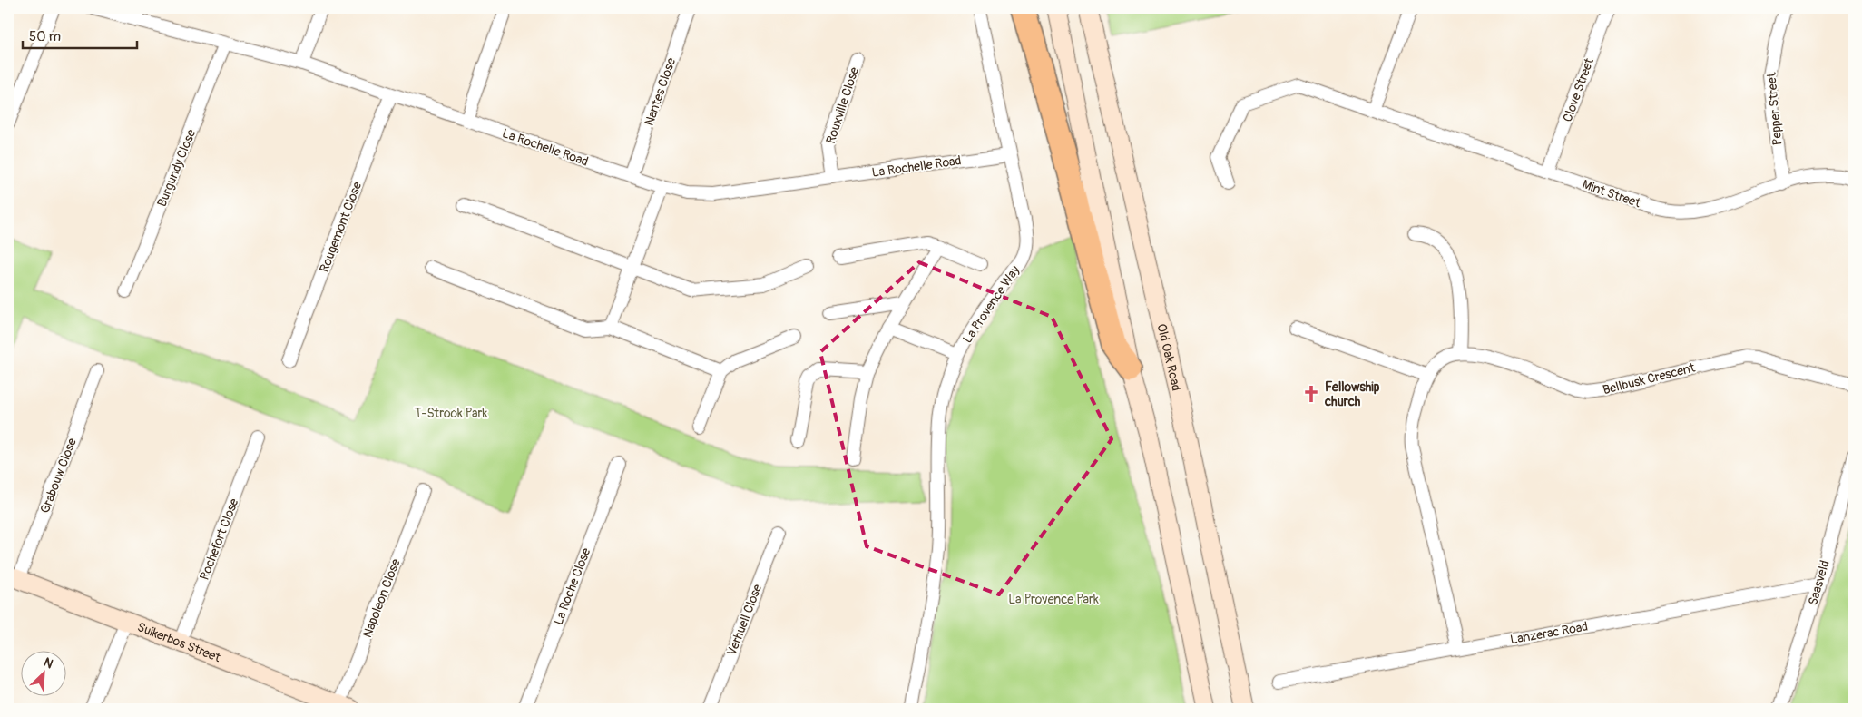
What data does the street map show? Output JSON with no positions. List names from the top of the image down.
{
  "streets": {
    "main road": ["Old Oak Road", "Suikerbos Street"],
    "street": [
      "Clove Street",
      "Nantes Close",
      "Rouxville Close",
      "Pepper Street",
      "La Rochelle Road",
      "Burgundy Close",
      "Mint Street",
      "Rougemont Close",
      "La Provence Way",
      "Bellbusk Crescent",
      "Grabouw Close",
      "Rochefort Close",
      "Saasveld",
      "La Roche Close",
      "Napoleon Close",
      "Verhuell Close",
      "Lanzerac Road"
    ]
  },
  "crossings": [
    ["Clove Street", "Mint Street"],
    ["Nantes Close", "La Rochelle Road"],
    ["Rouxville Close", "La Rochelle Road"],
    ["Pepper Street", "Mint Street"],
    ["La Rochelle Road", "Burgundy Close"],
    ["La Rochelle Road", "Rougemont Close"],
    ["La Rochelle Road", "La Provence Way"],
    ["Bellbusk Crescent", "Lanzerac Road"],
    ["Grabouw Close", "Suikerbos Street"],
    ["Rochefort Close", "Suikerbos Street"],
    ["Saasveld", "Lanzerac Road"],
    ["Napoleon Close", "Suikerbos Street"]
  ],
  "parks": ["T-Strook Park", "La Provence Park"],
  "places": {
    "church": ["Fellowship church"]
  },
  "scale_bar": "50 m",
  "north": "top right"
}
